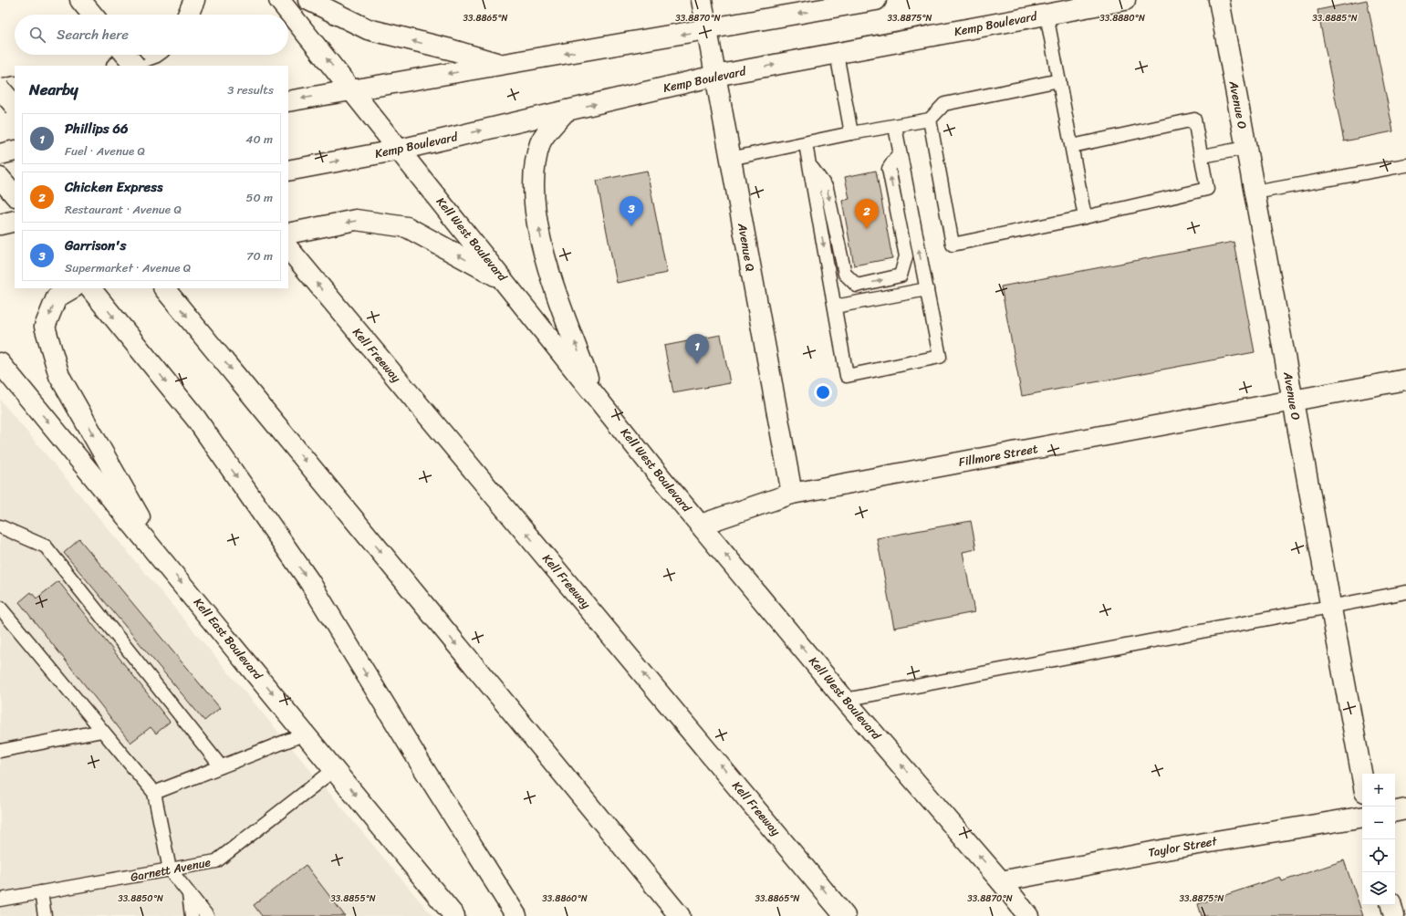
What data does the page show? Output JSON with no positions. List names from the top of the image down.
{
  "streets": {
    "main road": [
      "Kemp Boulevard",
      "Avenue O",
      "Kell West Boulevard",
      "Avenue Q",
      "Kell Freeway",
      "Fillmore Street",
      "Kell East Boulevard",
      "Taylor Street"
    ],
    "lane": ["Garnett Avenue"]
  },
  "crossings": [
    ["Kemp Boulevard", "Kell West Boulevard"],
    ["Kemp Boulevard", "Avenue Q"],
    ["Avenue O", "Fillmore Street"],
    ["Kell West Boulevard", "Fillmore Street"],
    ["Kell West Boulevard", "Taylor Street"],
    ["Avenue Q", "Fillmore Street"],
    ["Kell East Boulevard", "Garnett Avenue"]
  ],
  "one_way": ["Kell West Boulevard"],
  "page": {
    "search": "Search here",
    "heading": ["Nearby", "3 results"],
    "list": [
      {
        "mark": "1",
        "name": "Phillips 66",
        "note": "Fuel · Avenue Q",
        "value": "40 m"
      },
      {
        "mark": "2",
        "name": "Chicken Express",
        "note": "Restaurant · Avenue Q",
        "value": "50 m"
      },
      {
        "mark": "3",
        "name": "Garrison's",
        "note": "Supermarket · Avenue Q",
        "value": "70 m"
      }
    ],
    "pins": ["3", "2", "1"],
    "map_buttons": ["+", "−"]
  },
  "coordinates": [
    "33.8865°N",
    "33.8870°N",
    "33.8875°N",
    "33.8880°N",
    "33.8885°N",
    "33.8850°N",
    "33.8855°N",
    "33.8860°N"
  ]
}
